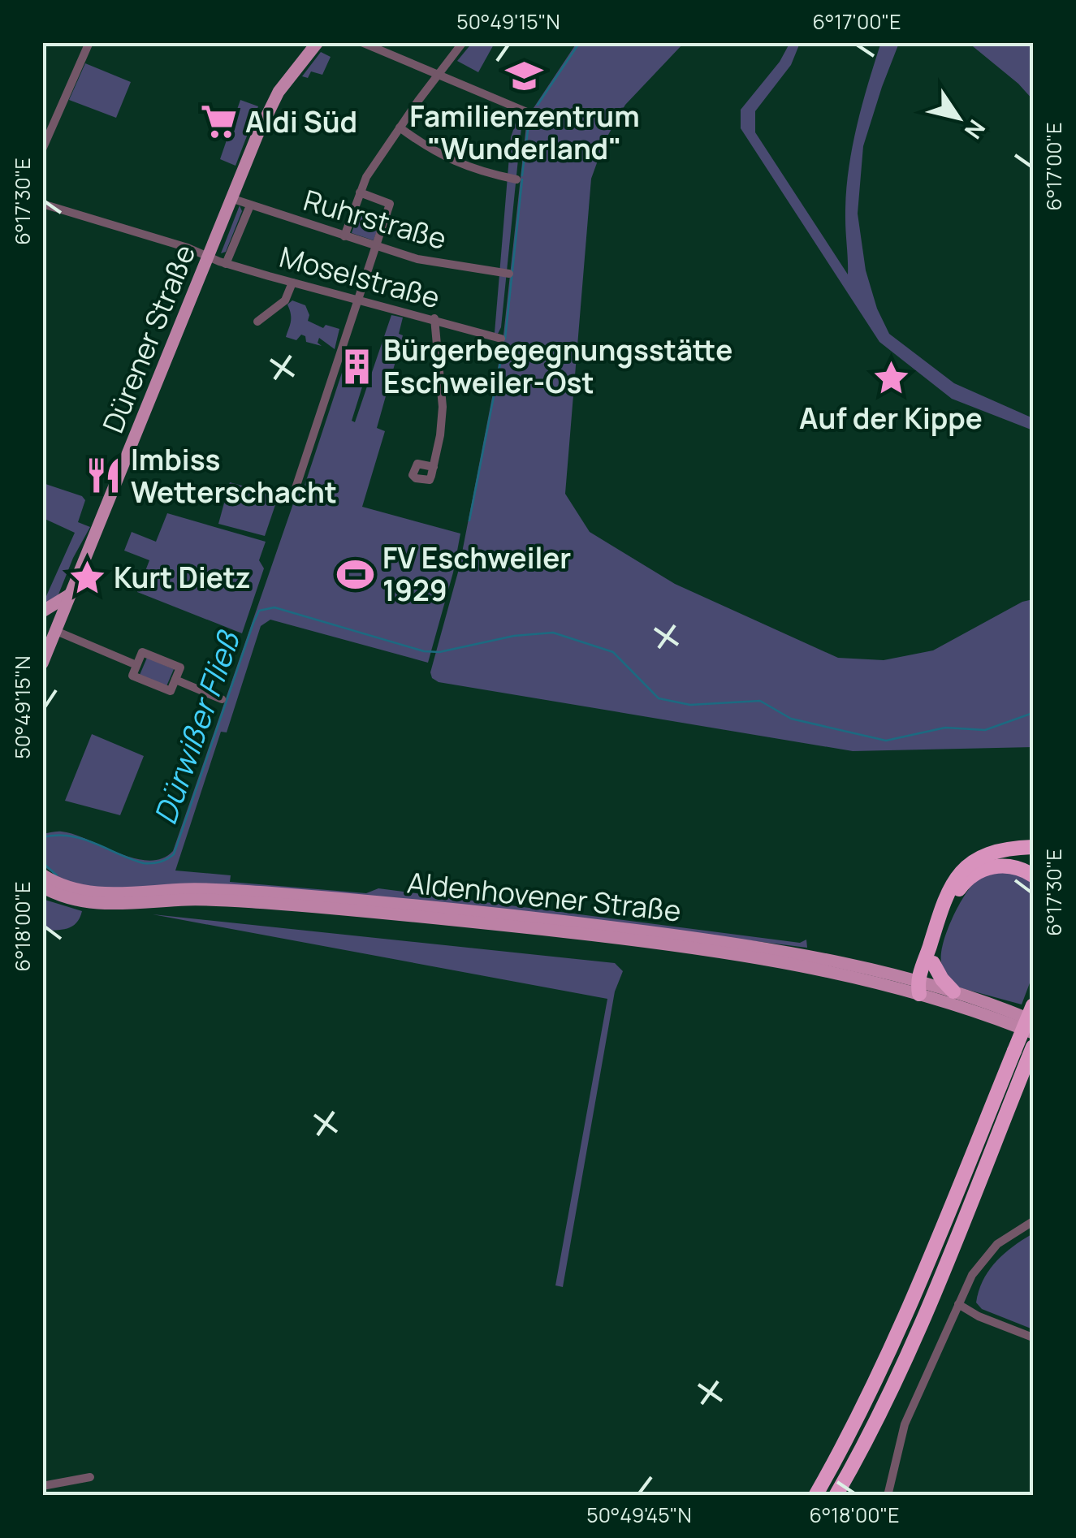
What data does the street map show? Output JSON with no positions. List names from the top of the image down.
{
  "streets": {
    "main road": ["Dürener Straße", "Aldenhovener Straße"],
    "street": ["Ruhrstraße", "Moselstraße"]
  },
  "crossings": [
    ["Ruhrstraße", "Dürener Straße"],
    ["Moselstraße", "Dürener Straße"]
  ],
  "water": ["Dürwißer Fließ"],
  "places": {
    "school or university": ["Familienzentrum \"Wunderland\""],
    "supermarket": ["Aldi Süd"],
    "building": ["Bürgerbegegnungsstätte Eschweiler-Ost"],
    "place": ["Auf der Kippe", "Kurt Dietz"],
    "restaurant": ["Imbiss Wetterschacht"],
    "sports": ["FV Eschweiler 1929"]
  },
  "north": "bottom right",
  "coordinates": [
    "50°49'15\"N",
    "6°17'00\"E",
    "6°17'30\"E",
    "6°18'00\"E",
    "50°49'45\"N"
  ]
}
